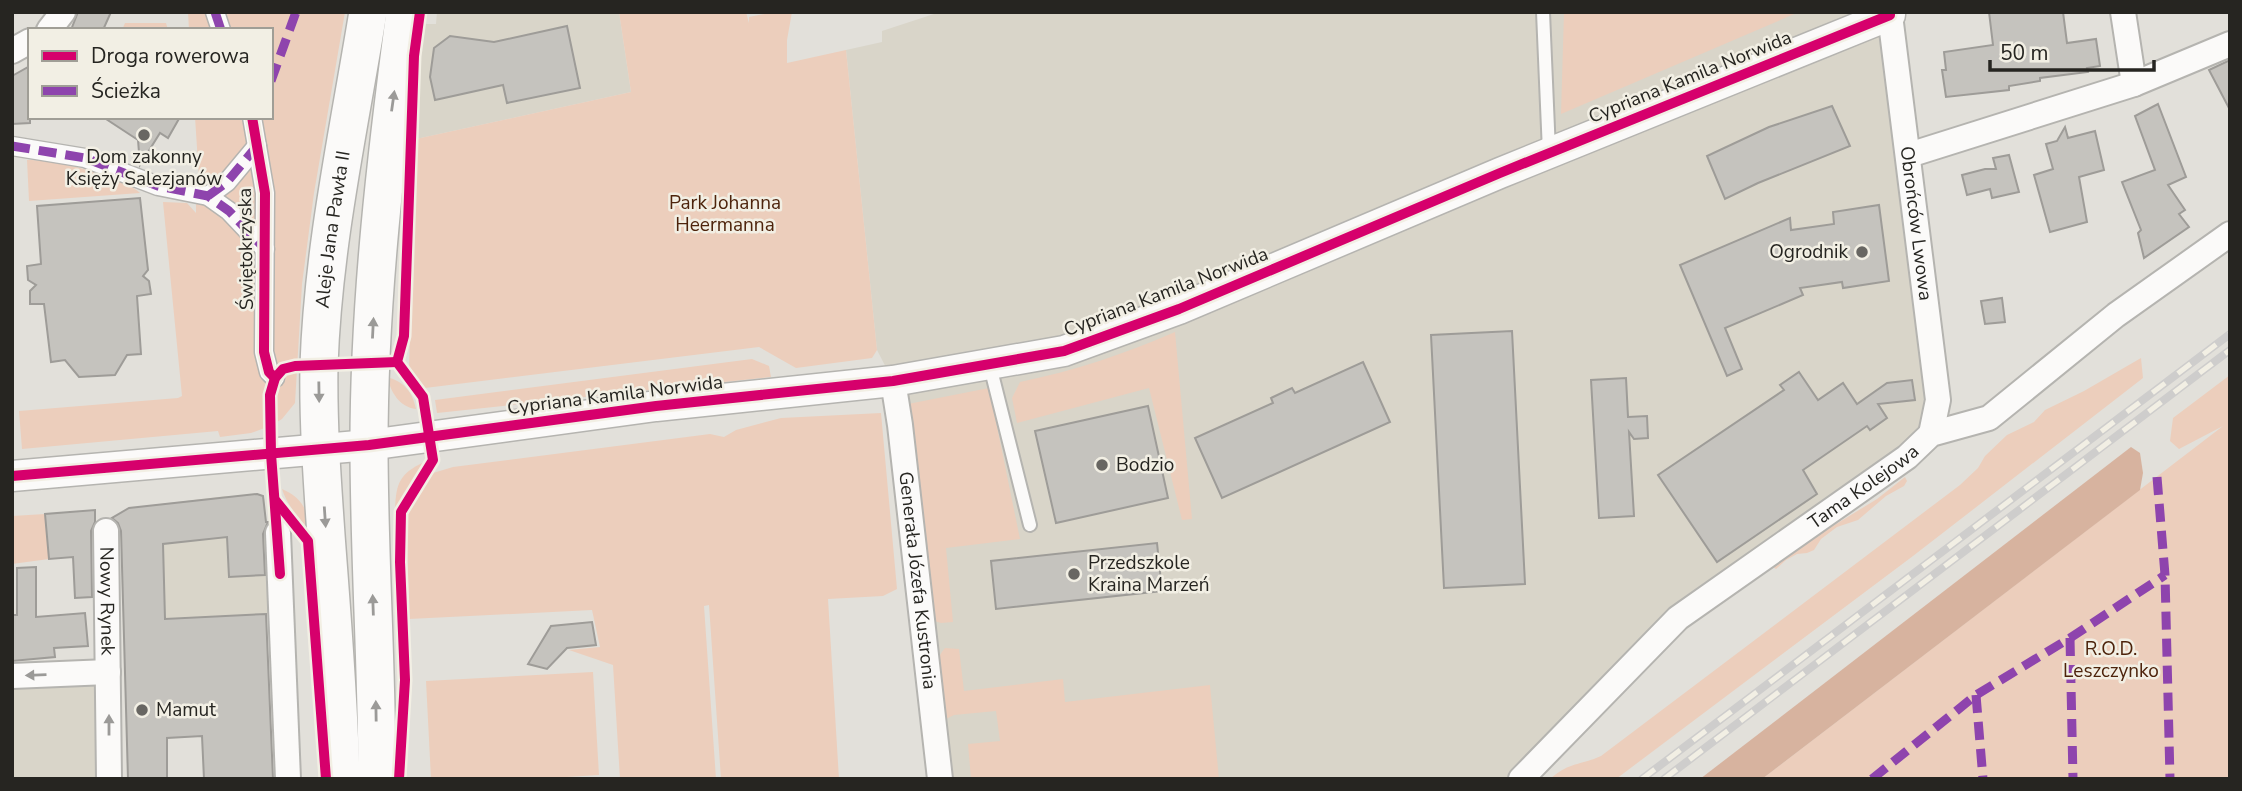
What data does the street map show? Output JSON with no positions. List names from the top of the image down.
{
  "streets": {
    "main road": ["Aleje Jana Pawła II"],
    "street": [
      "Cypriana Kamila Norwida",
      "Obrońców Lwowa",
      "Świętokrzyska",
      "Tama Kolejowa",
      "Generała Józefa Kustronia",
      "Nowy Rynek"
    ]
  },
  "crossings": [
    ["Cypriana Kamila Norwida", "Obrońców Lwowa"],
    ["Cypriana Kamila Norwida", "Aleje Jana Pawła II"],
    ["Cypriana Kamila Norwida", "Generała Józefa Kustronia"],
    ["Obrońców Lwowa", "Tama Kolejowa"]
  ],
  "parks": ["Park Johanna Heermanna", "R.O.D. Leszczynko"],
  "places": [
    "Dom zakonny Księży Salezjanów",
    "Ogrodnik",
    "Bodzio",
    "Przedszkole Kraina Marzeń",
    "Mamut"
  ],
  "legend": ["Droga rowerowa", "Ścieżka"],
  "scale_bar": "50 m"
}
